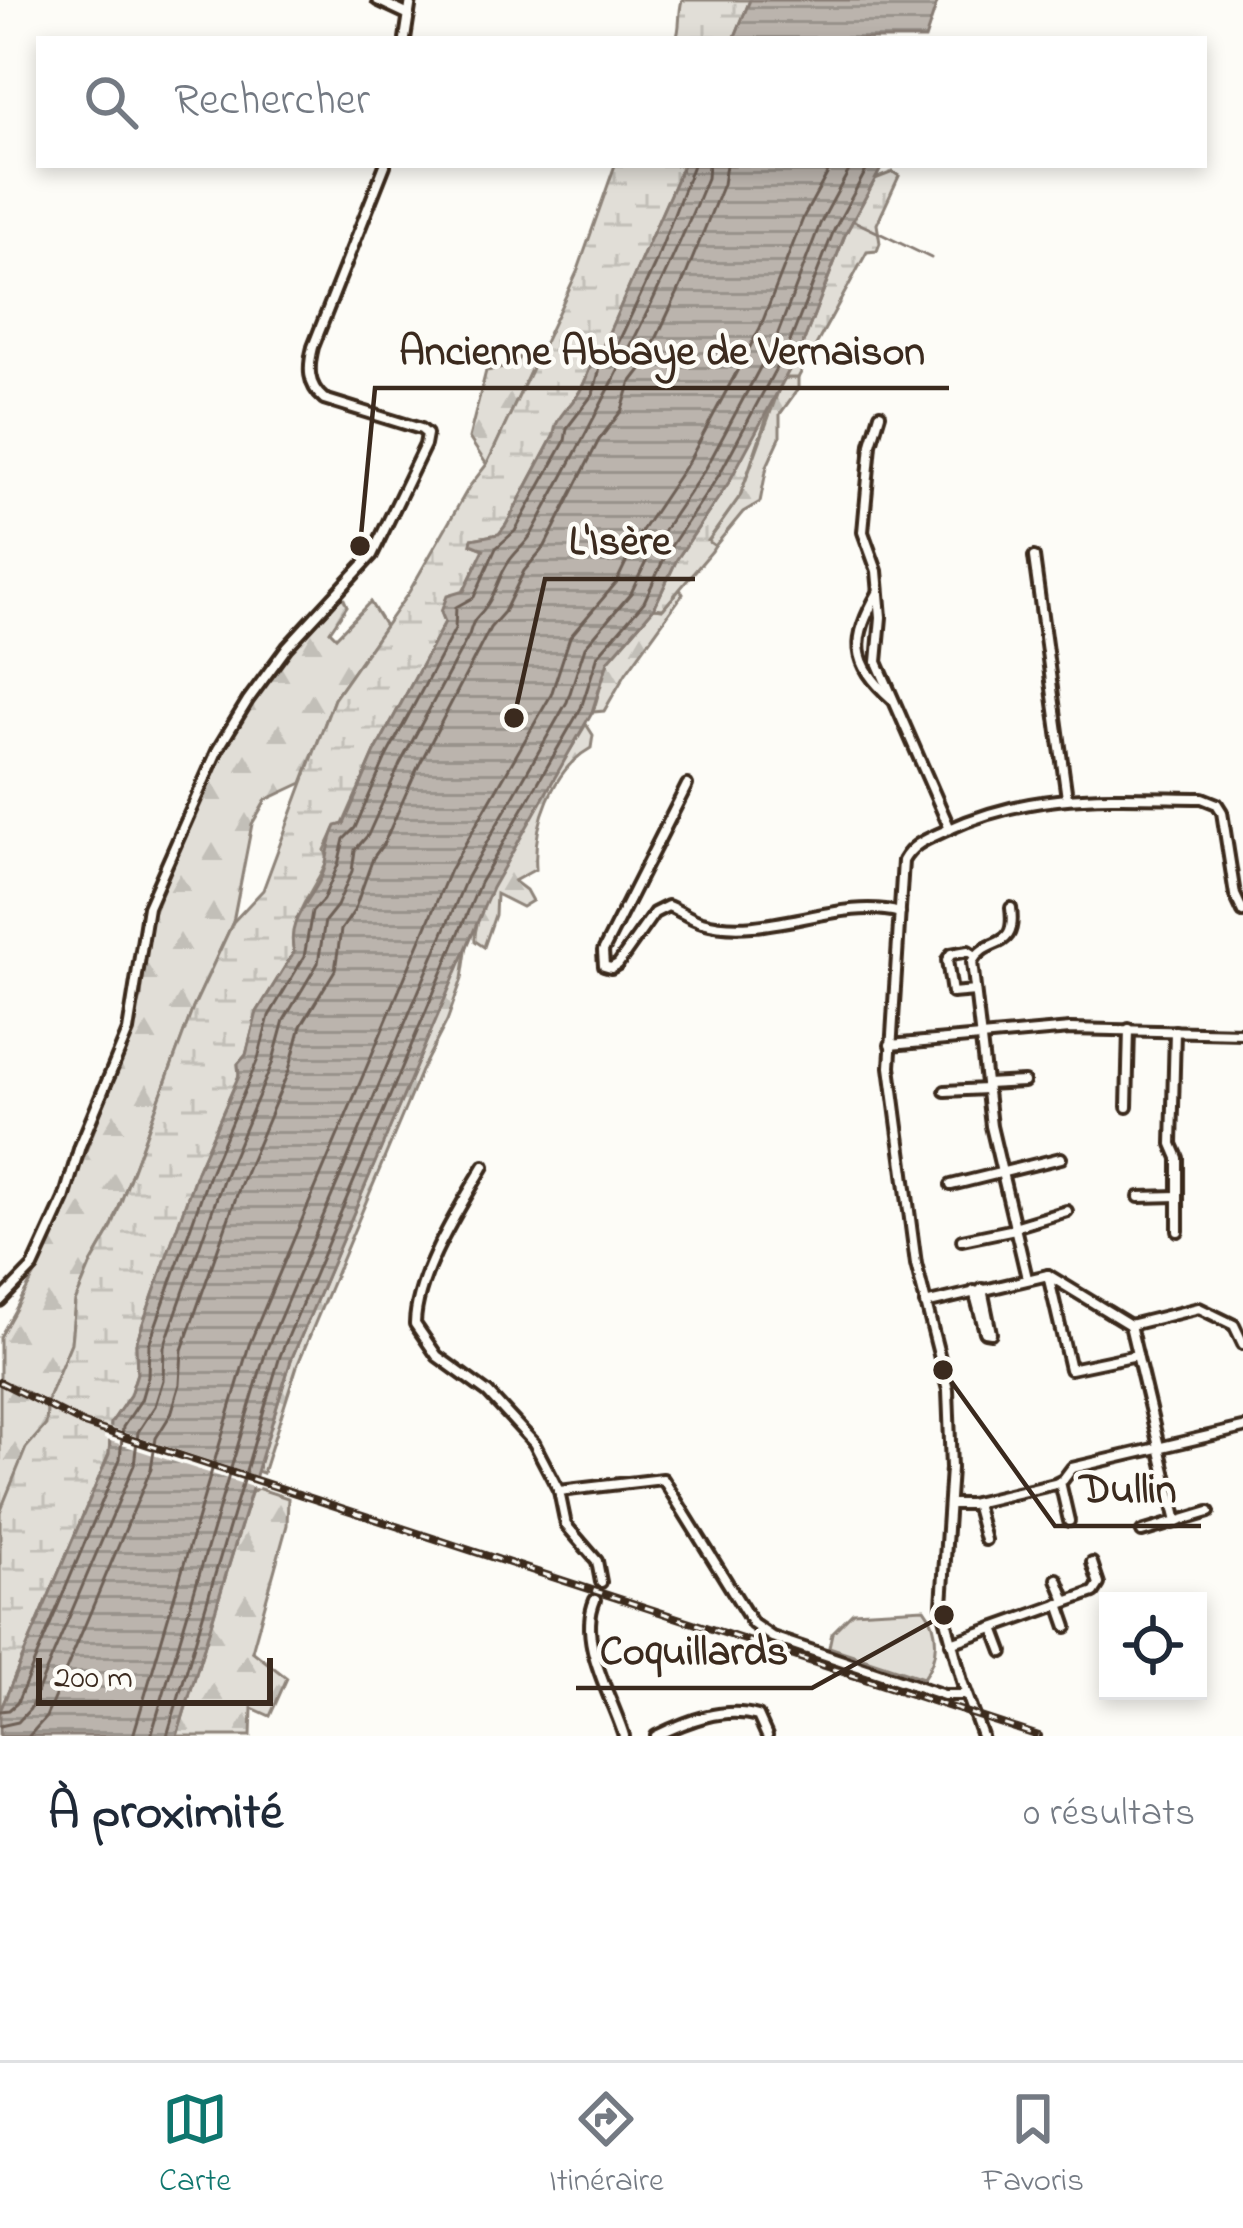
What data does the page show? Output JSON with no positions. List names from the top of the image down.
{
  "places": [
    "Ancienne Abbaye de Vernaison",
    "L'Isère",
    "Dullin",
    "Coquillards"
  ],
  "scale_bar": "200 m",
  "page": {
    "search": "Rechercher",
    "scale": "200 m",
    "heading": ["À proximité", "0 résultats"],
    "nav": ["Carte", "Itinéraire", "Favoris"]
  }
}
